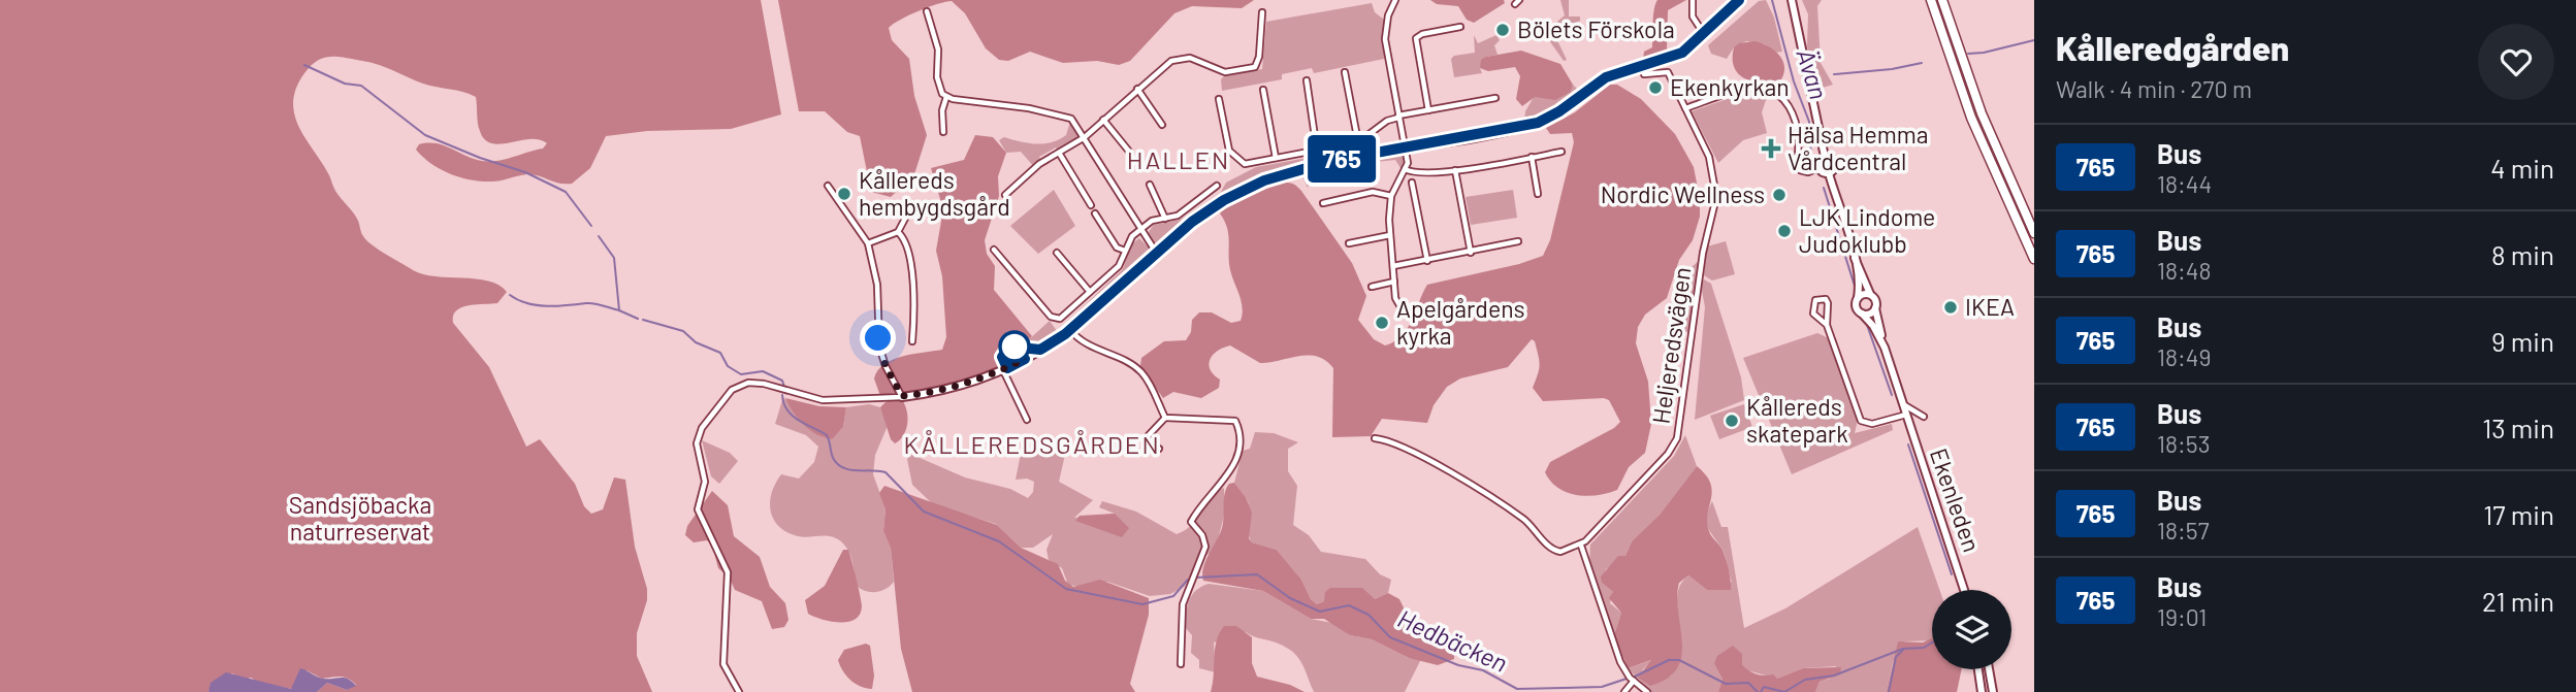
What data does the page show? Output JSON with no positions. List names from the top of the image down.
{
  "streets": {
    "street": ["Heljeredsvägen", "Ekenleden"]
  },
  "districts": ["HALLEN", "KÅLLEREDSGÅRDEN"],
  "water": ["Ävan", "Hedbäcken"],
  "parks": ["Sandsjöbacka naturreservat"],
  "places": {
    "other": [
      "Bölets Förskola",
      "Ekenkyrkan",
      "Kållereds hembygdsgård",
      "Nordic Wellness",
      "LJK Lindome Judoklubb",
      "IKEA",
      "Apelgårdens kyrka",
      "Kållereds skatepark"
    ],
    "health": ["Hälsa Hemma Vårdcentral"]
  },
  "lines": ["bus line 765"],
  "page": {
    "on_map": "765",
    "heading": ["Kålleredgården", "Walk · 4 min · 270 m"],
    "list": [
      {
        "mark": "765",
        "name": "Bus",
        "note": "18:44",
        "value": "4 min"
      },
      {
        "mark": "765",
        "name": "Bus",
        "note": "18:48",
        "value": "8 min"
      },
      {
        "mark": "765",
        "name": "Bus",
        "note": "18:49",
        "value": "9 min"
      },
      {
        "mark": "765",
        "name": "Bus",
        "note": "18:53",
        "value": "13 min"
      },
      {
        "mark": "765",
        "name": "Bus",
        "note": "18:57",
        "value": "17 min"
      },
      {
        "mark": "765",
        "name": "Bus",
        "note": "19:01",
        "value": "21 min"
      }
    ]
  }
}
